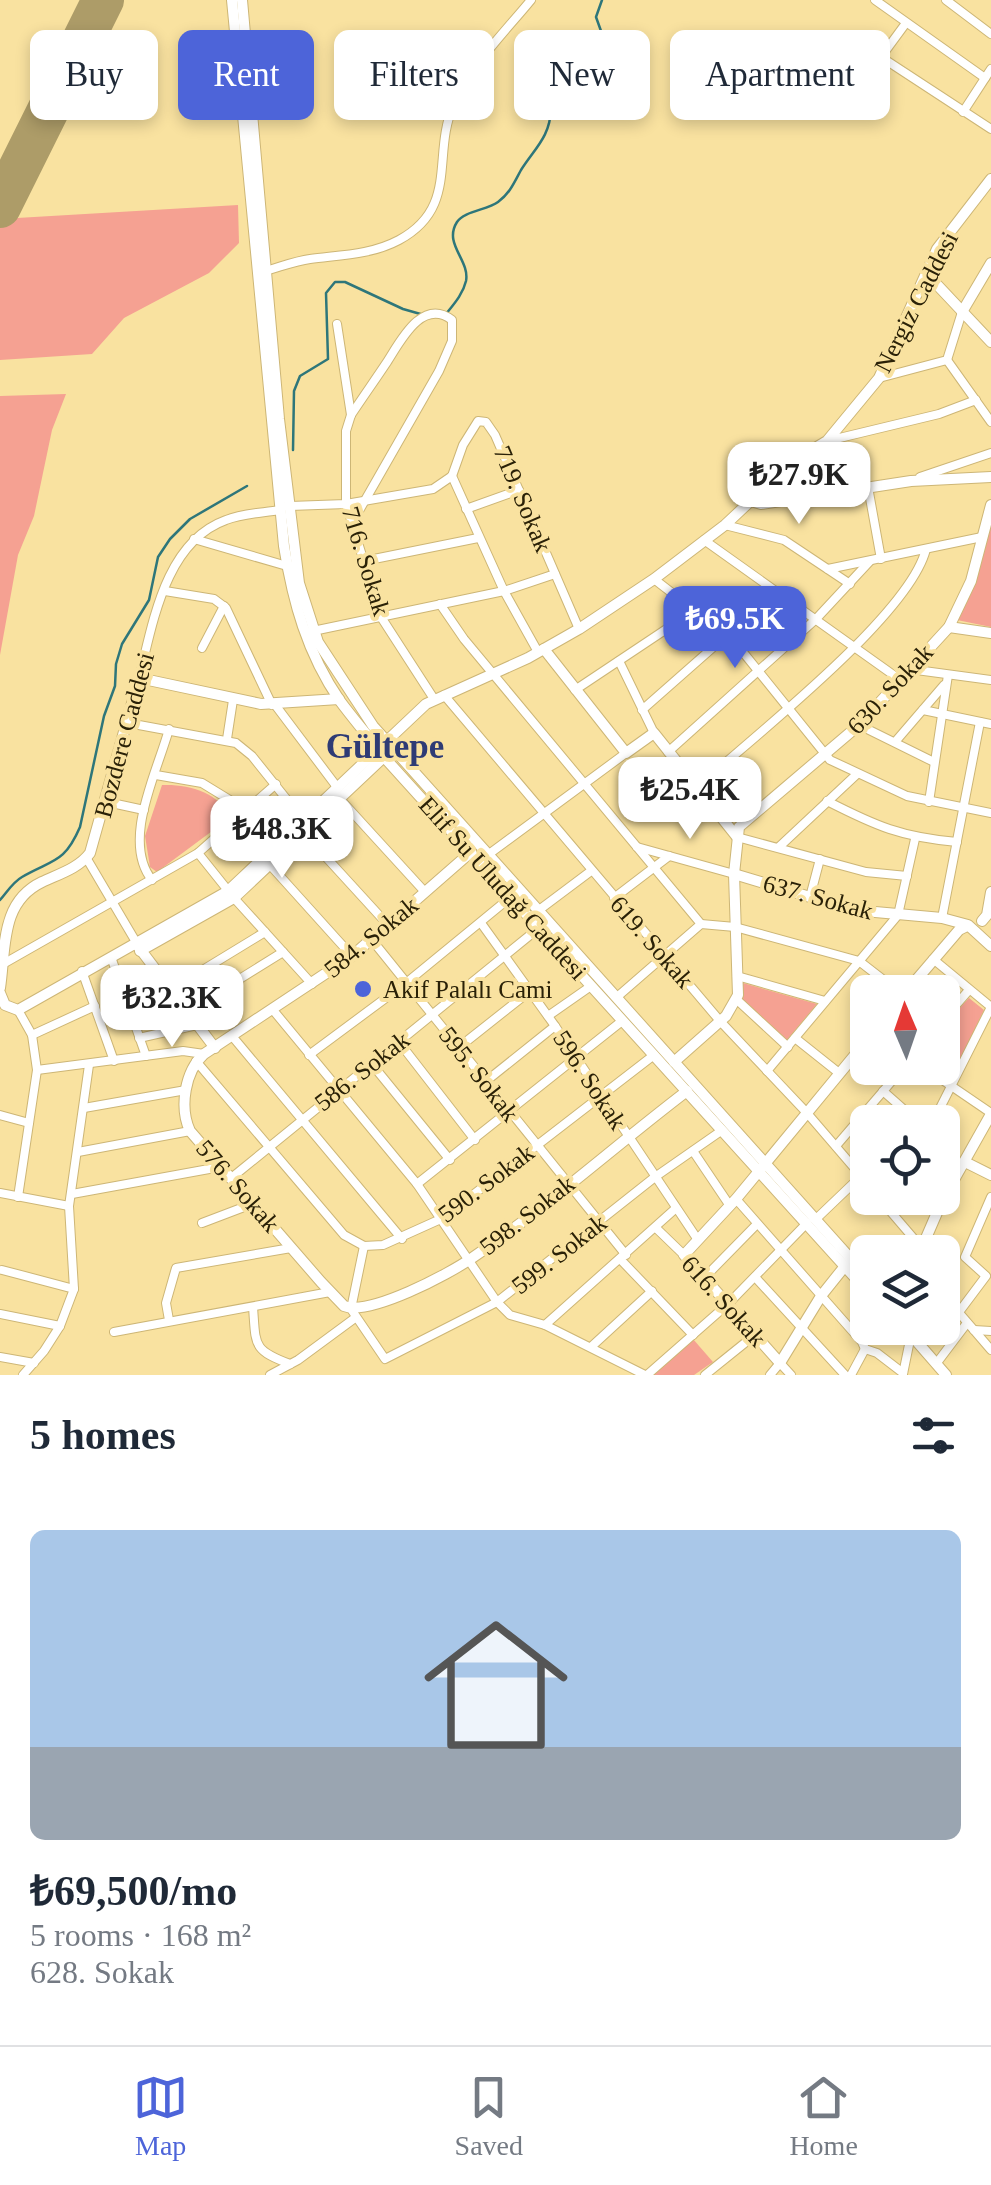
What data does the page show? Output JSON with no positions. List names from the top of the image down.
{
  "streets": {
    "street": [
      "Nergiz Caddesi",
      "719. Sokak",
      "716. Sokak",
      "630. Sokak",
      "Bozdere Caddesi",
      "Elif Su Uludağ Caddesi",
      "637. Sokak",
      "584. Sokak",
      "619. Sokak",
      "586. Sokak",
      "595. Sokak",
      "596. Sokak",
      "590. Sokak",
      "576. Sokak",
      "598. Sokak",
      "599. Sokak",
      "616. Sokak"
    ]
  },
  "crossings": [
    ["Nergiz Caddesi", "719. Sokak"],
    ["Nergiz Caddesi", "716. Sokak"],
    ["Nergiz Caddesi", "619. Sokak"],
    ["716. Sokak", "619. Sokak"],
    ["Elif Su Uludağ Caddesi", "584. Sokak"],
    ["Elif Su Uludağ Caddesi", "586. Sokak"],
    ["Elif Su Uludağ Caddesi", "590. Sokak"],
    ["Elif Su Uludağ Caddesi", "598. Sokak"],
    ["Elif Su Uludağ Caddesi", "599. Sokak"],
    ["584. Sokak", "595. Sokak"],
    ["584. Sokak", "576. Sokak"],
    ["586. Sokak", "595. Sokak"],
    ["586. Sokak", "596. Sokak"],
    ["586. Sokak", "576. Sokak"],
    ["595. Sokak", "590. Sokak"],
    ["595. Sokak", "598. Sokak"],
    ["595. Sokak", "599. Sokak"],
    ["596. Sokak", "590. Sokak"],
    ["596. Sokak", "598. Sokak"],
    ["596. Sokak", "599. Sokak"],
    ["576. Sokak", "598. Sokak"],
    ["576. Sokak", "599. Sokak"],
    ["598. Sokak", "599. Sokak"]
  ],
  "districts": ["Gültepe"],
  "places": ["Akif Palalı Cami"],
  "north": "top",
  "page": {
    "chip": [
      "Buy",
      "Rent",
      "Filters",
      "New",
      "Apartment"
    ],
    "price": [
      "₺27.9K",
      "₺69.5K",
      "₺25.4K",
      "₺48.3K",
      "₺32.3K"
    ],
    "heading": "5 homes",
    "list": [
      {
        "name": "₺69,500/mo",
        "note": "5 rooms · 168 m² · 628. Sokak"
      }
    ],
    "tabs": ["Map", "Saved", "Home"]
  }
}
